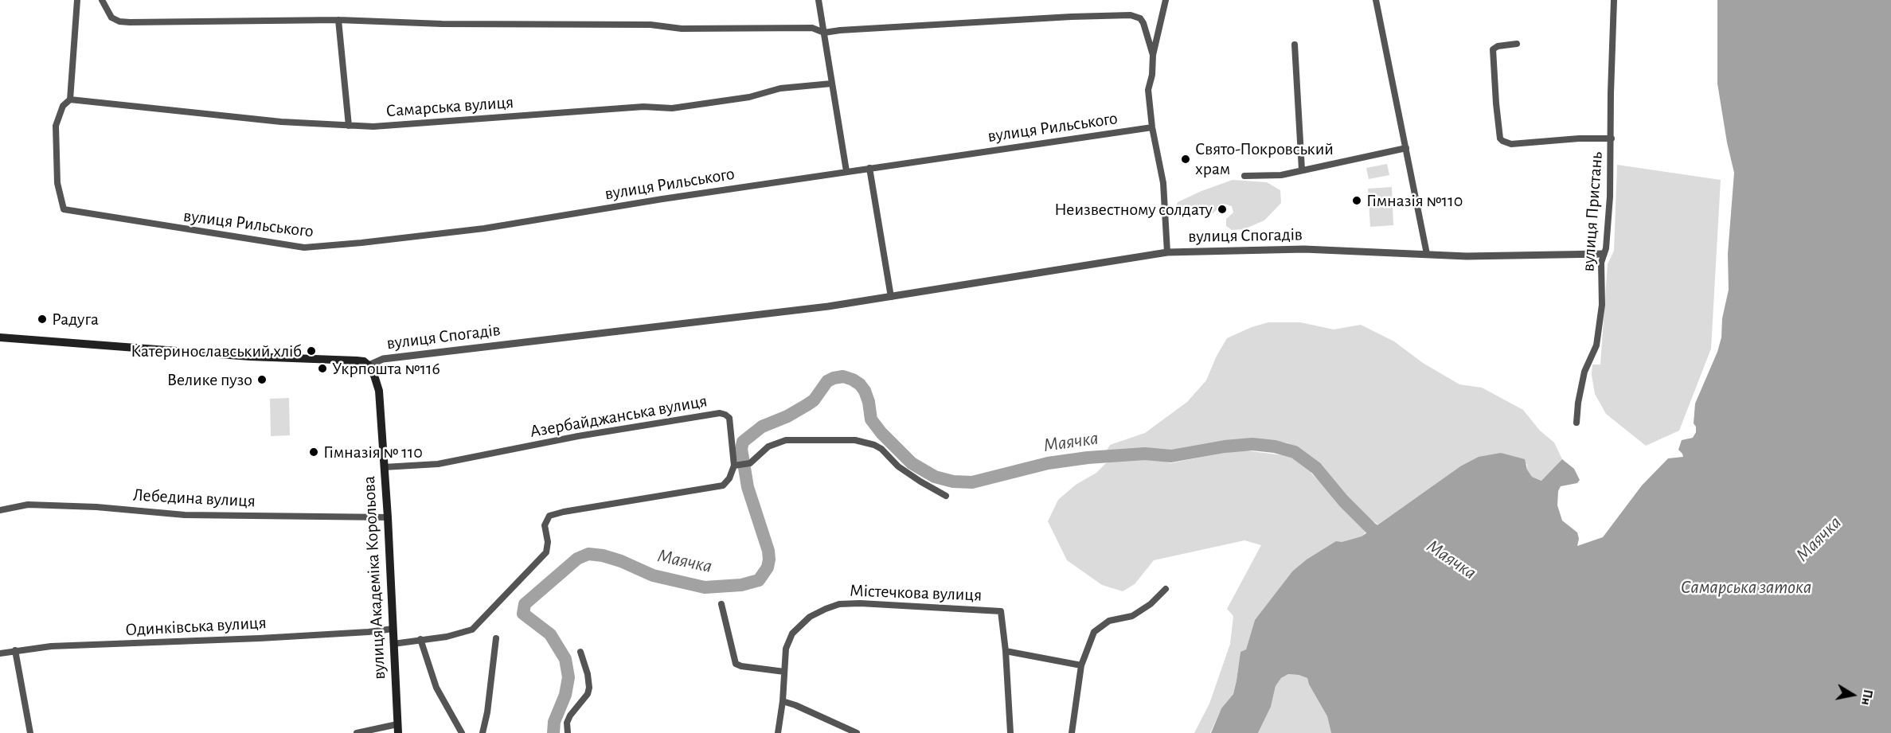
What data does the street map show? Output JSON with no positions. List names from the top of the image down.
{
  "streets": {
    "main road": ["вулиця Спогадів", "вулиця Академіка Корольова"],
    "street": [
      "Самарська вулиця",
      "вулиця Рильського",
      "вулиця Пристань",
      "Азербайджанська вулиця",
      "Лебедина вулиця",
      "Містечкова вулиця",
      "Одинківська вулиця"
    ]
  },
  "crossings": [
    ["Самарська вулиця", "вулиця Рильського"],
    ["вулиця Пристань", "вулиця Спогадів"],
    ["вулиця Спогадів", "вулиця Академіка Корольова"],
    ["Азербайджанська вулиця", "вулиця Академіка Корольова"],
    ["Лебедина вулиця", "вулиця Академіка Корольова"],
    ["вулиця Академіка Корольова", "Одинківська вулиця"]
  ],
  "water": ["Маячка", "Самарська затока"],
  "places": [
    "Свято-Покровський храм",
    "Гімназія №110",
    "Неизвестному солдату",
    "Радуга",
    "Катеринославський хліб",
    "Укрпошта №116",
    "Велике пузо",
    "Гімназія № 110"
  ],
  "north": "right"
}
